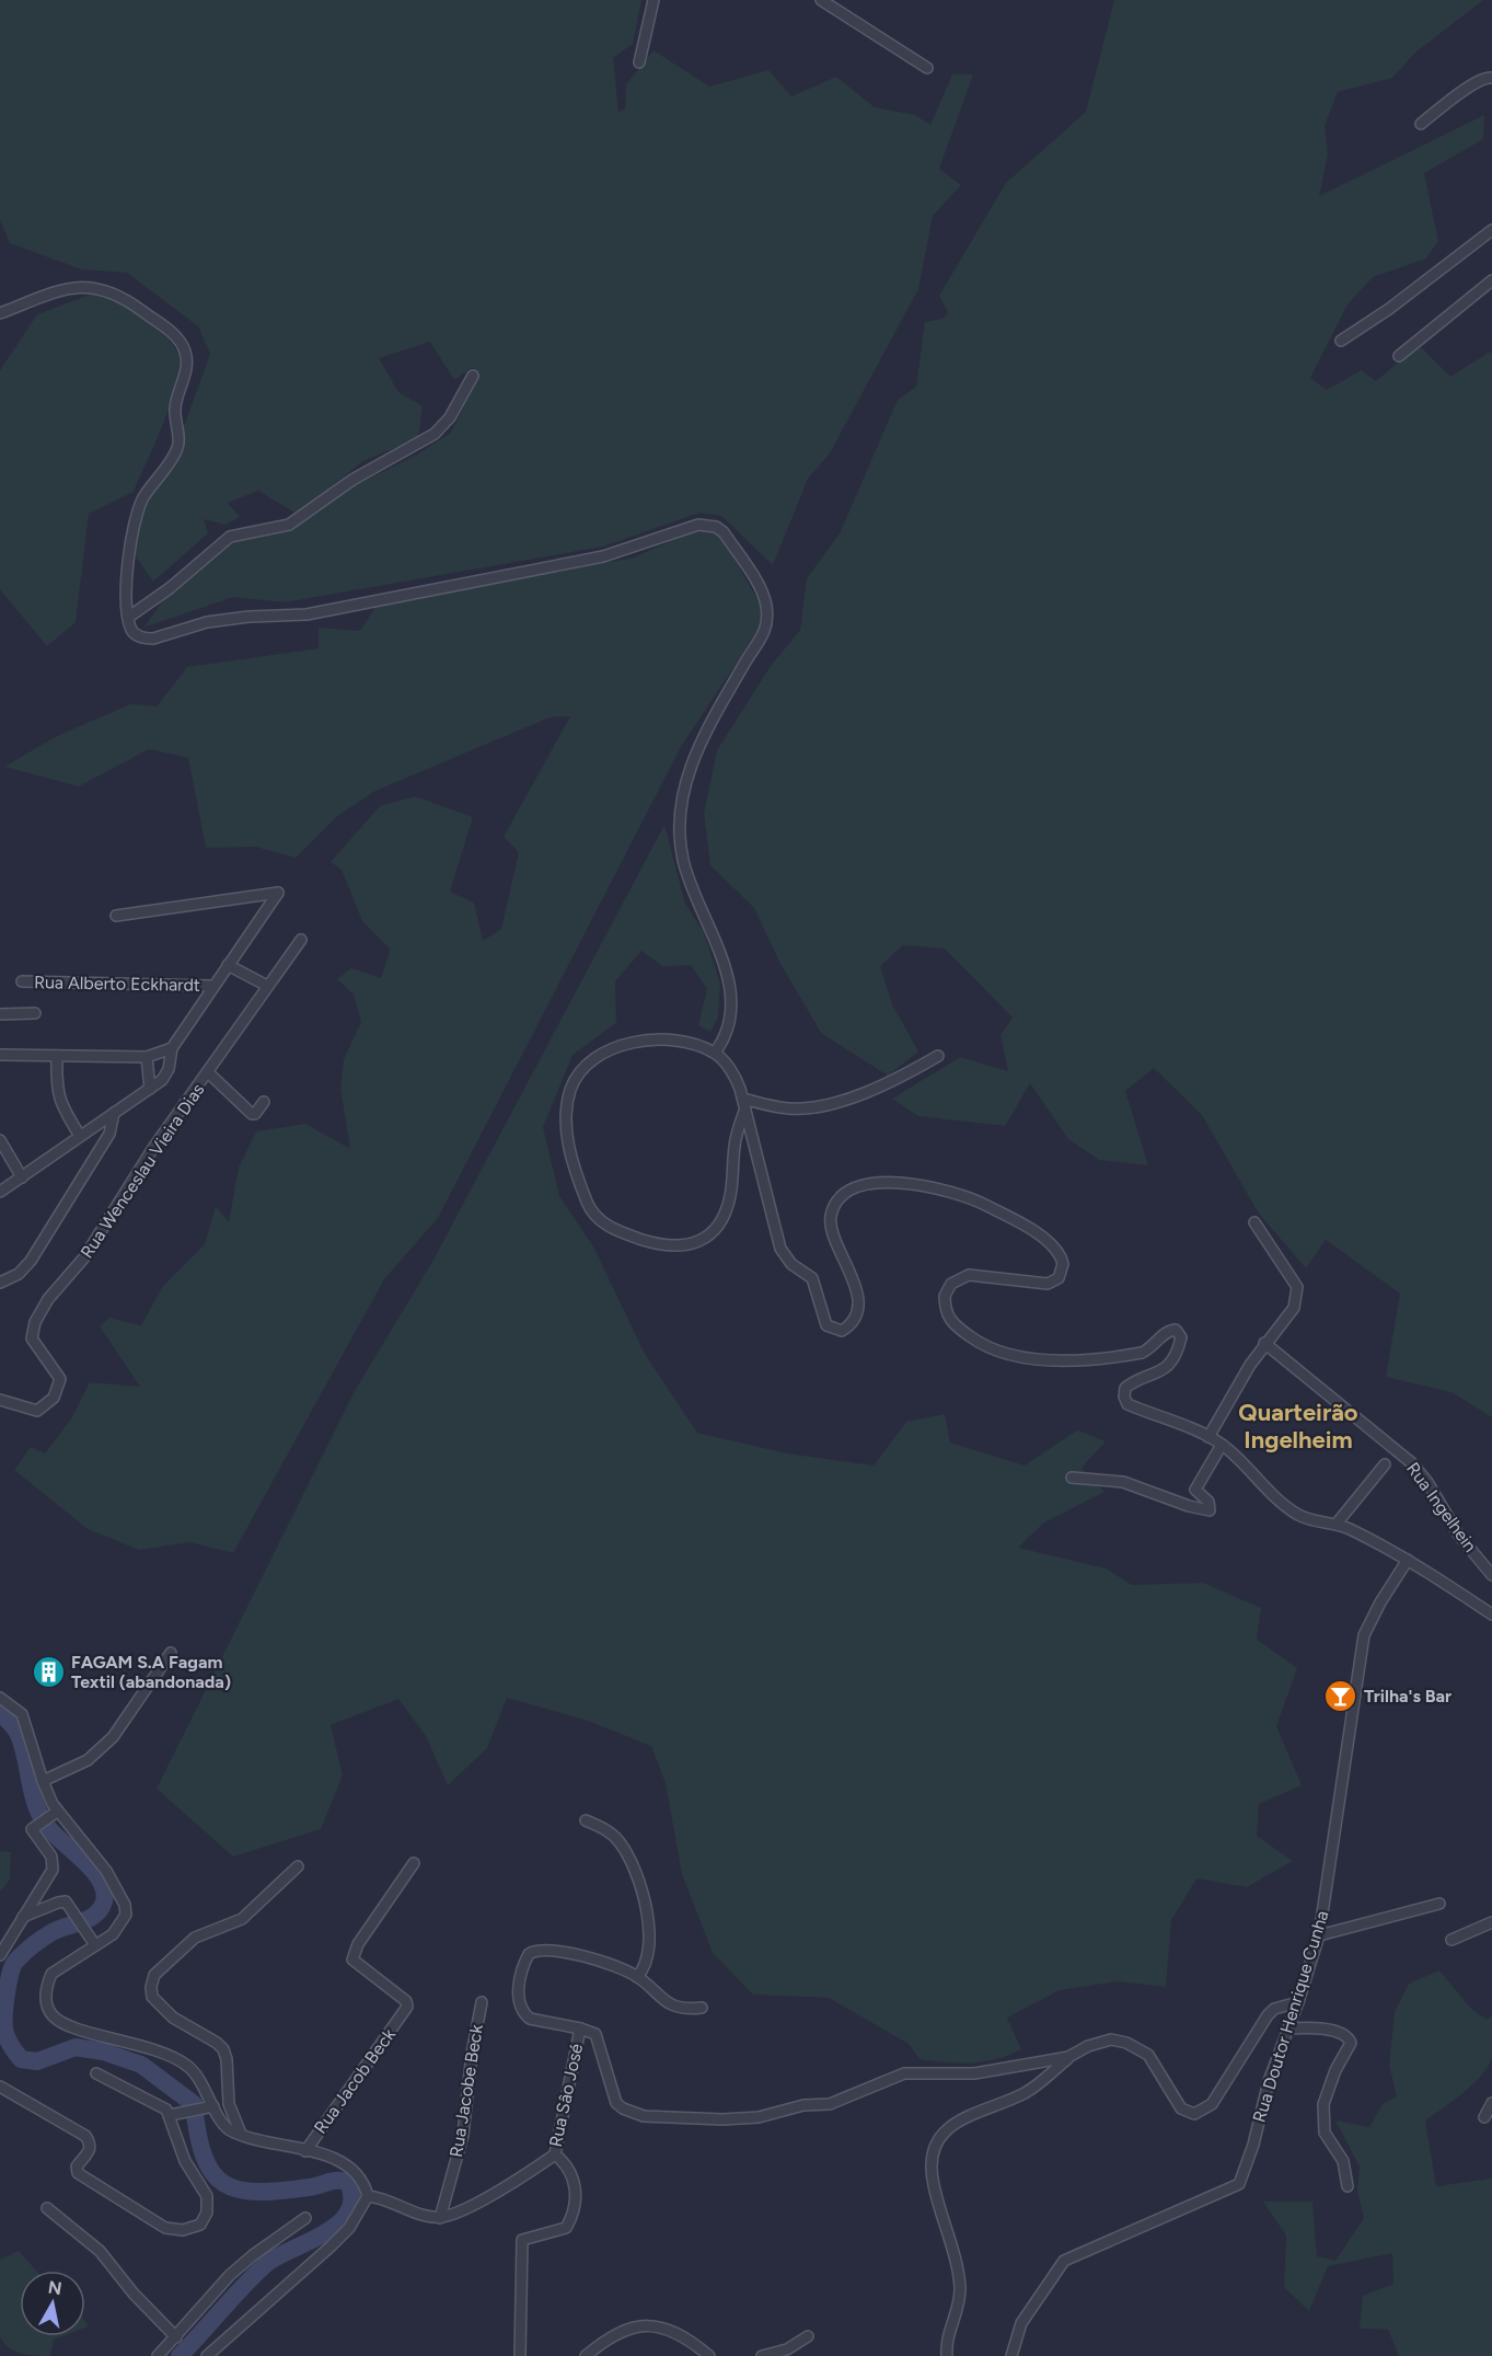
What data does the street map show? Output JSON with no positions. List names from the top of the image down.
{
  "streets": {
    "street": [
      "Rua Alberto Eckhardt",
      "Rua Wenceslau Vieira Dias",
      "Rua Ingelhein",
      "Rua Doutor Henrique Cunha",
      "Rua Jacob Beck",
      "Rua Jacobe Beck",
      "Rua Sâo José"
    ]
  },
  "crossings": [
    ["Rua Jacobe Beck", "Rua Sâo José"]
  ],
  "districts": ["Quarteirão Ingelheim"],
  "places": {
    "building": ["FAGAM S.A Fagam Textil (abandonada)"],
    "bar": ["Trilha's Bar"]
  },
  "north": "top"
}
